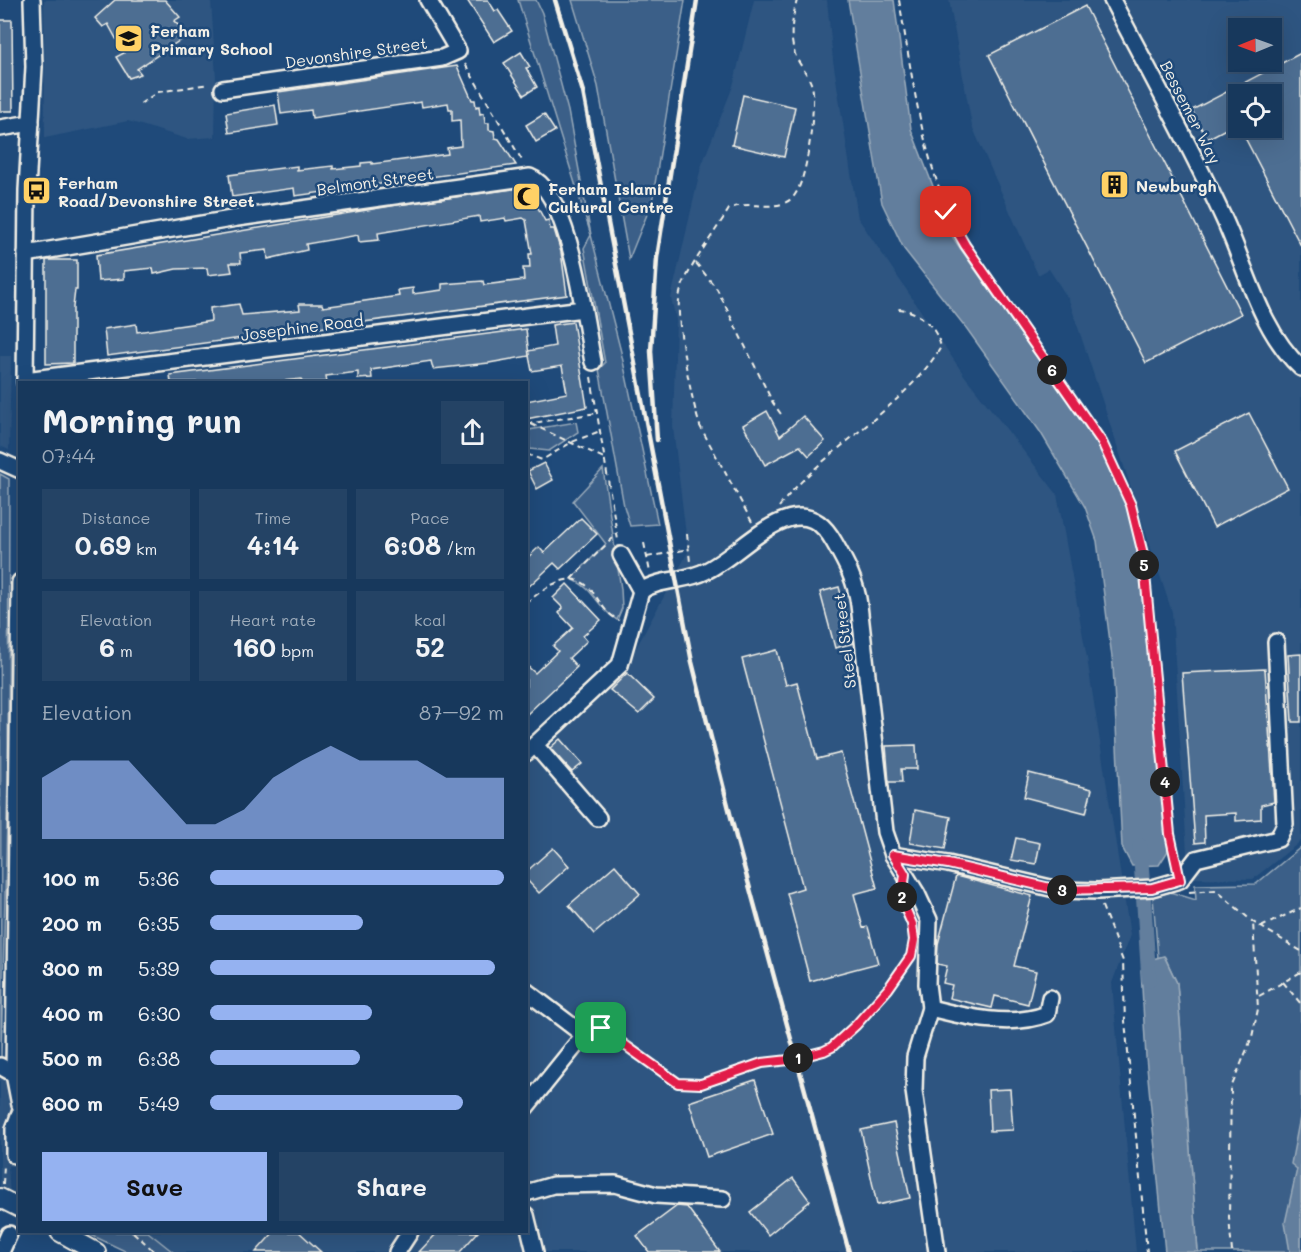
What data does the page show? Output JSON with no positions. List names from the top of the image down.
{
  "streets": {
    "street": [
      "Devonshire Street",
      "Bessemer Way",
      "Belmont Street",
      "Josephine Road",
      "Steel Street"
    ]
  },
  "places": {
    "school or university": ["Ferham Primary School"],
    "building": ["Newburgh"],
    "bus stop": ["Ferham Road/Devonshire Street"],
    "mosque": ["Ferham Islamic Cultural Centre"]
  },
  "north": "left",
  "page": {
    "pins": [
      "6",
      "5",
      "4",
      "3",
      "2",
      "1"
    ],
    "heading": ["Morning run", "07:44"],
    "stats": [
      ["Distance", "0.69 km"],
      ["Time", "4:14"],
      ["Pace", "6:08 /km"],
      ["Elevation", "6 m"],
      ["Heart rate", "160 bpm"],
      ["kcal", "52"]
    ],
    "chart": ["Elevation", "87–92 m"],
    "list": [
      {
        "name": "100 m",
        "note": "5:36"
      },
      {
        "name": "200 m",
        "note": "6:35"
      },
      {
        "name": "300 m",
        "note": "5:39"
      },
      {
        "name": "400 m",
        "note": "6:30"
      },
      {
        "name": "500 m",
        "note": "6:38"
      },
      {
        "name": "600 m",
        "note": "5:49"
      }
    ],
    "buttons": ["Save", "Share"]
  }
}
